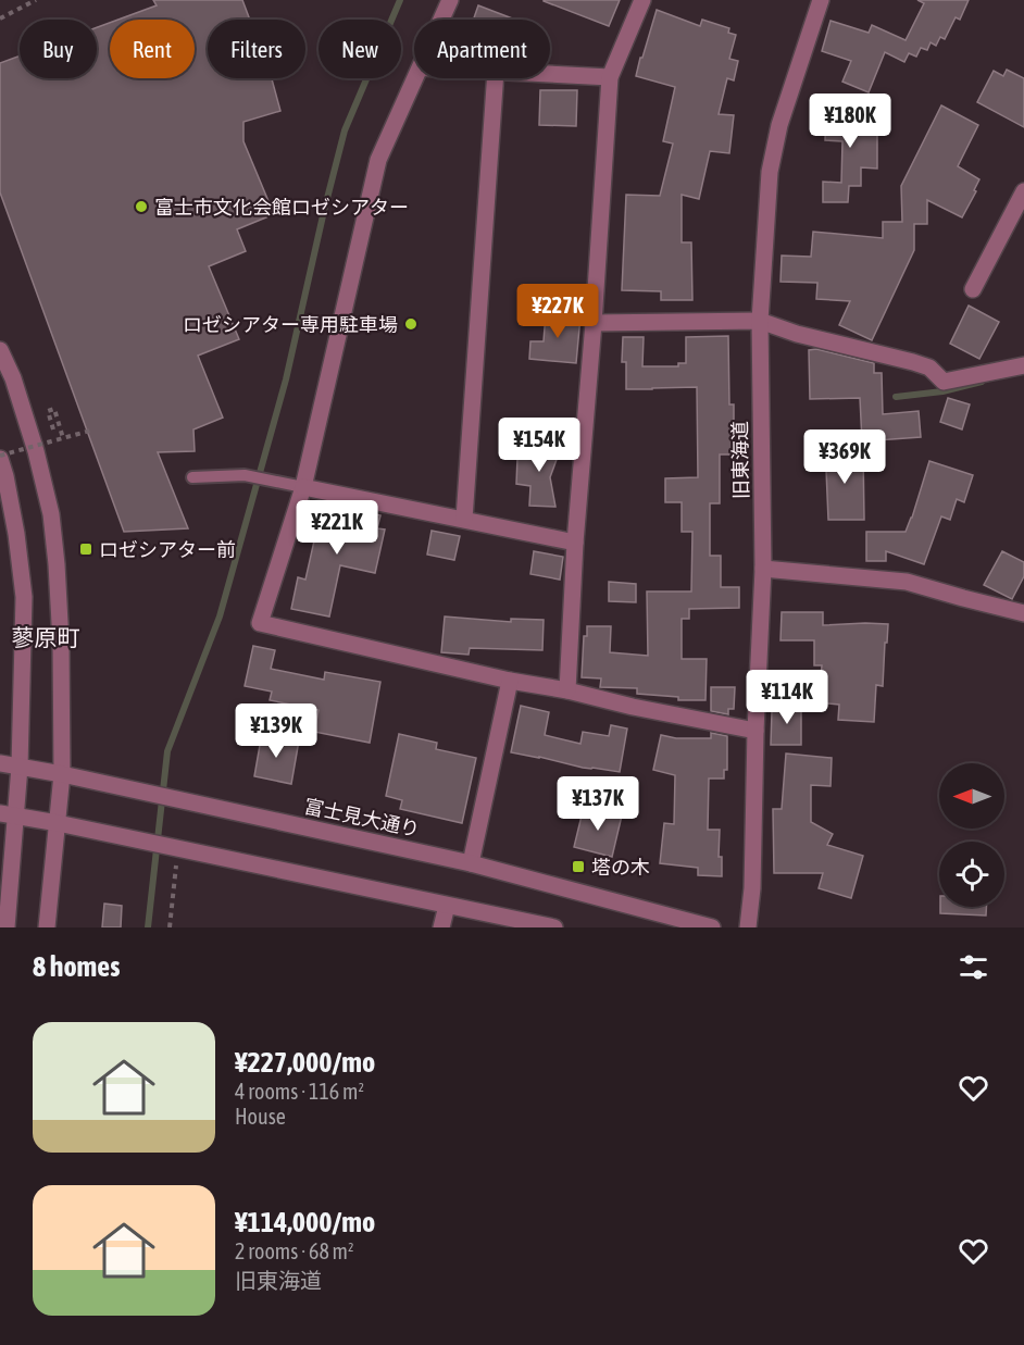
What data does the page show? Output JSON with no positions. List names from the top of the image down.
{
  "streets": {
    "street": ["旧東海道", "富士見大通り"]
  },
  "districts": ["蓼原町"],
  "places": {
    "other": ["富士市文化会館ロゼシアター", "ロゼシアター専用駐車場"],
    "transit": ["ロゼシアター前", "塔の木"]
  },
  "north": "left",
  "page": {
    "chip": [
      "Buy",
      "Rent",
      "Filters",
      "New",
      "Apartment"
    ],
    "price": [
      "¥180K",
      "¥227K",
      "¥154K",
      "¥369K",
      "¥221K",
      "¥114K",
      "¥139K",
      "¥137K"
    ],
    "heading": "8 homes",
    "list": [
      {
        "name": "¥227,000/mo",
        "note": "4 rooms · 116 m² · House"
      },
      {
        "name": "¥114,000/mo",
        "note": "2 rooms · 68 m² · 旧東海道"
      }
    ]
  }
}
